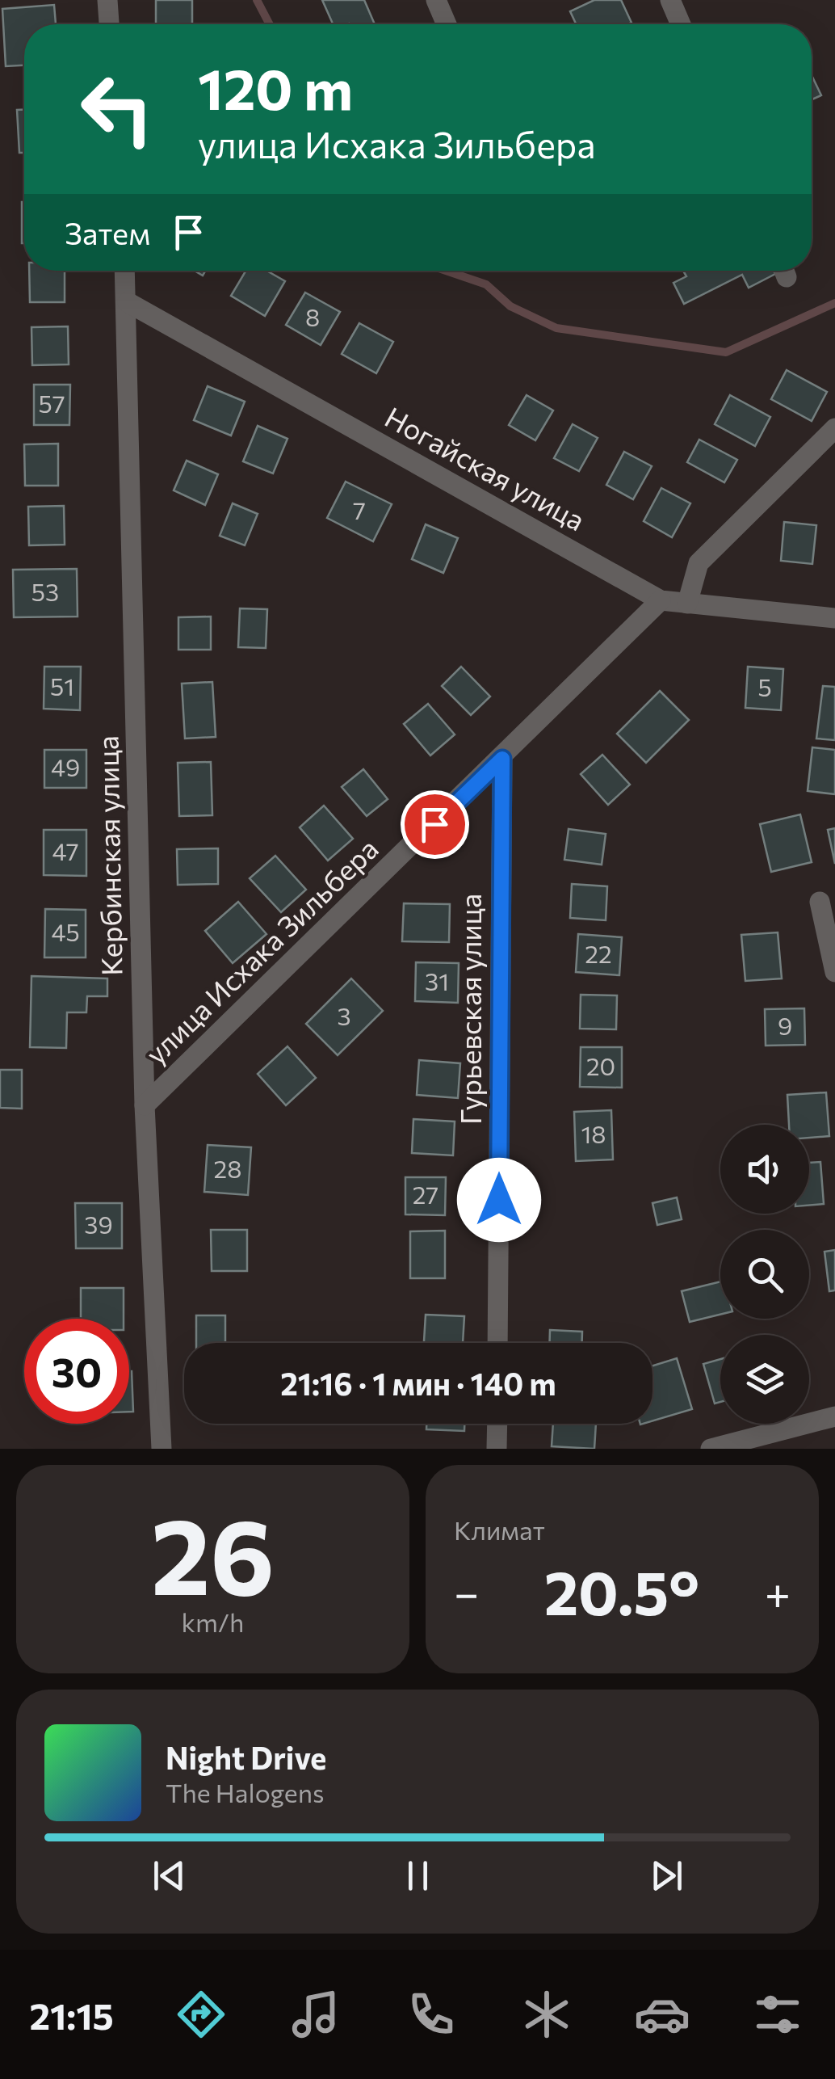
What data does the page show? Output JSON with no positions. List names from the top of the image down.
{
  "streets": {
    "street": [
      "Ногайская улица",
      "Кербинская улица",
      "улица Исхака Зильбера",
      "Гурьевская улица"
    ]
  },
  "crossings": [
    ["Ногайская улица", "Кербинская улица"],
    ["Ногайская улица", "улица Исхака Зильбера"],
    ["Кербинская улица", "улица Исхака Зильбера"],
    ["улица Исхака Зильбера", "Гурьевская улица"]
  ],
  "house_numbers": [
    "8",
    "57",
    "7",
    "53",
    "51",
    "5",
    "49",
    "47",
    "45",
    "22",
    "31",
    "3",
    "9",
    "20",
    "18",
    "28",
    "27",
    "39"
  ],
  "page": {
    "turn": ["120 m", "улица Исхака Зильбера"],
    "then": "Затем",
    "limit": "30",
    "trip": "21:16 · 1 мин · 140 m",
    "tile": [
      ["26", "km/h"],
      "Климат"
    ],
    "heat": ["−", "20.5°", "+"],
    "song": ["Night Drive", "The Halogens"],
    "tabs": "21:15"
  }
}
